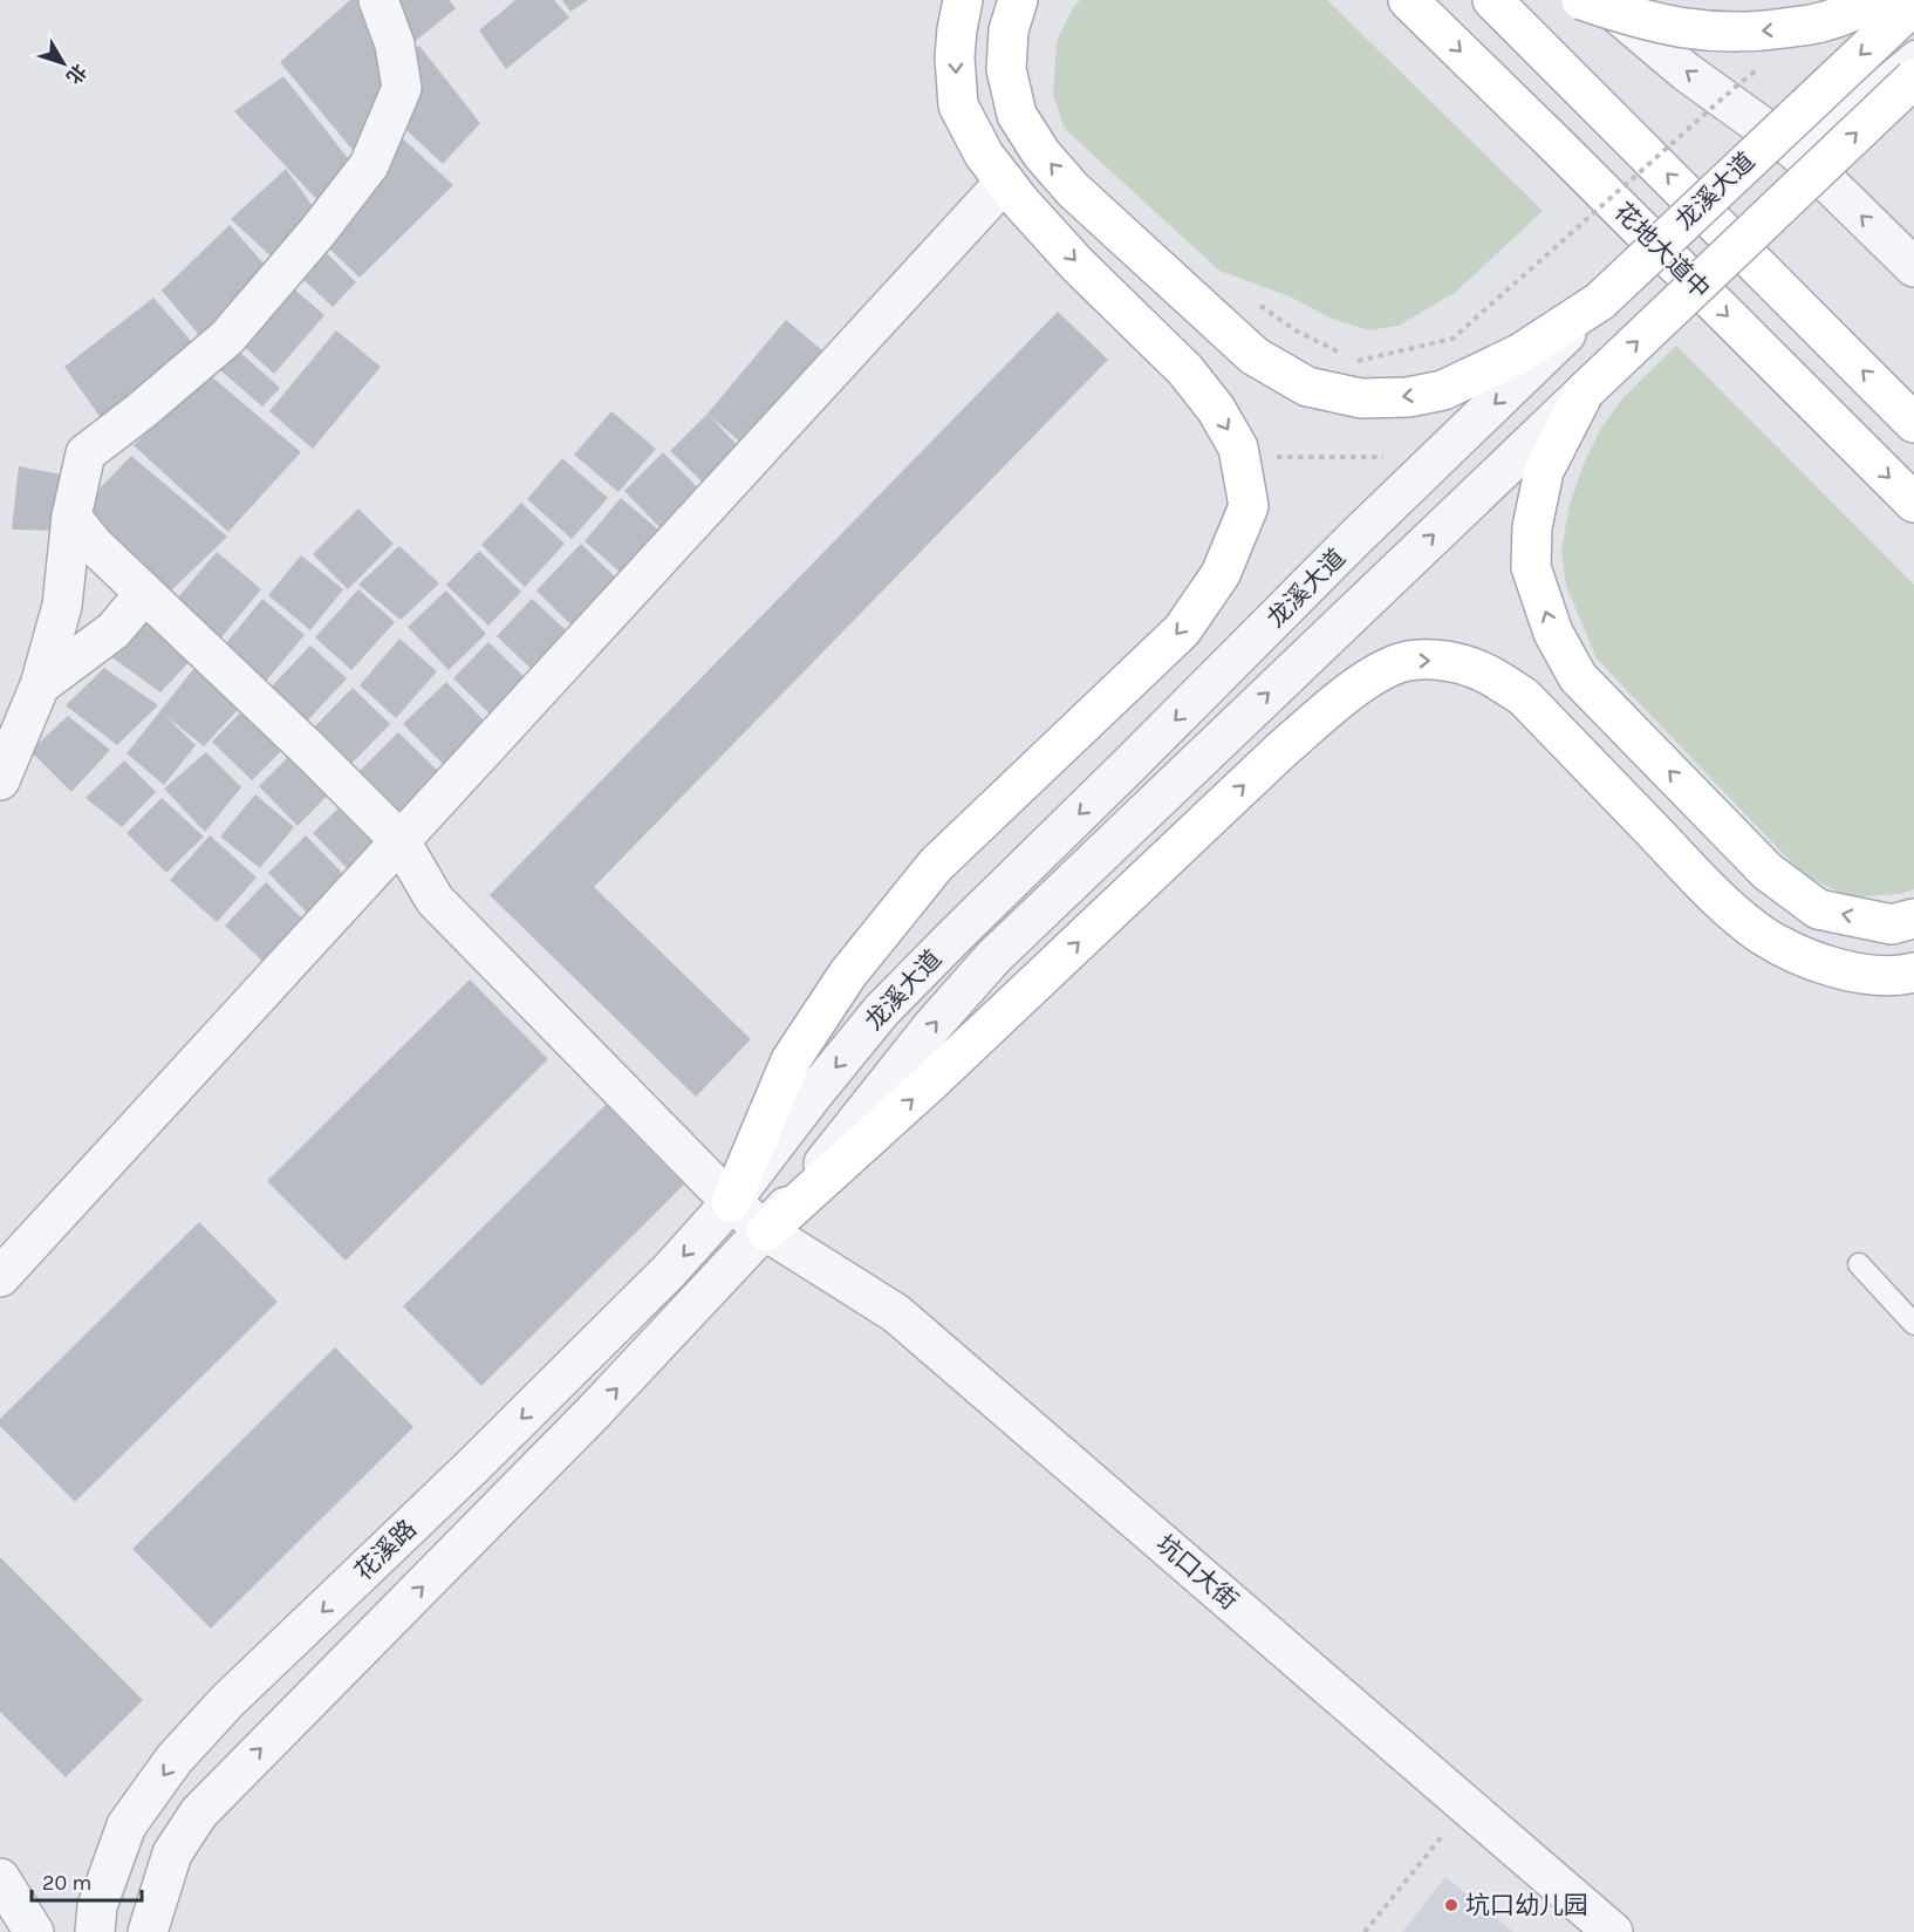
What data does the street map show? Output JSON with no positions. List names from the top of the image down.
{
  "streets": {
    "main road": ["龙溪大道", "花地大道中"],
    "street": ["花溪路", "坑口大街"]
  },
  "crossings": [
    ["龙溪大道", "花溪路"],
    ["龙溪大道", "坑口大街"],
    ["花溪路", "坑口大街"]
  ],
  "places": ["坑口幼儿园"],
  "scale_bar": "20 m",
  "north": "bottom right"
}
